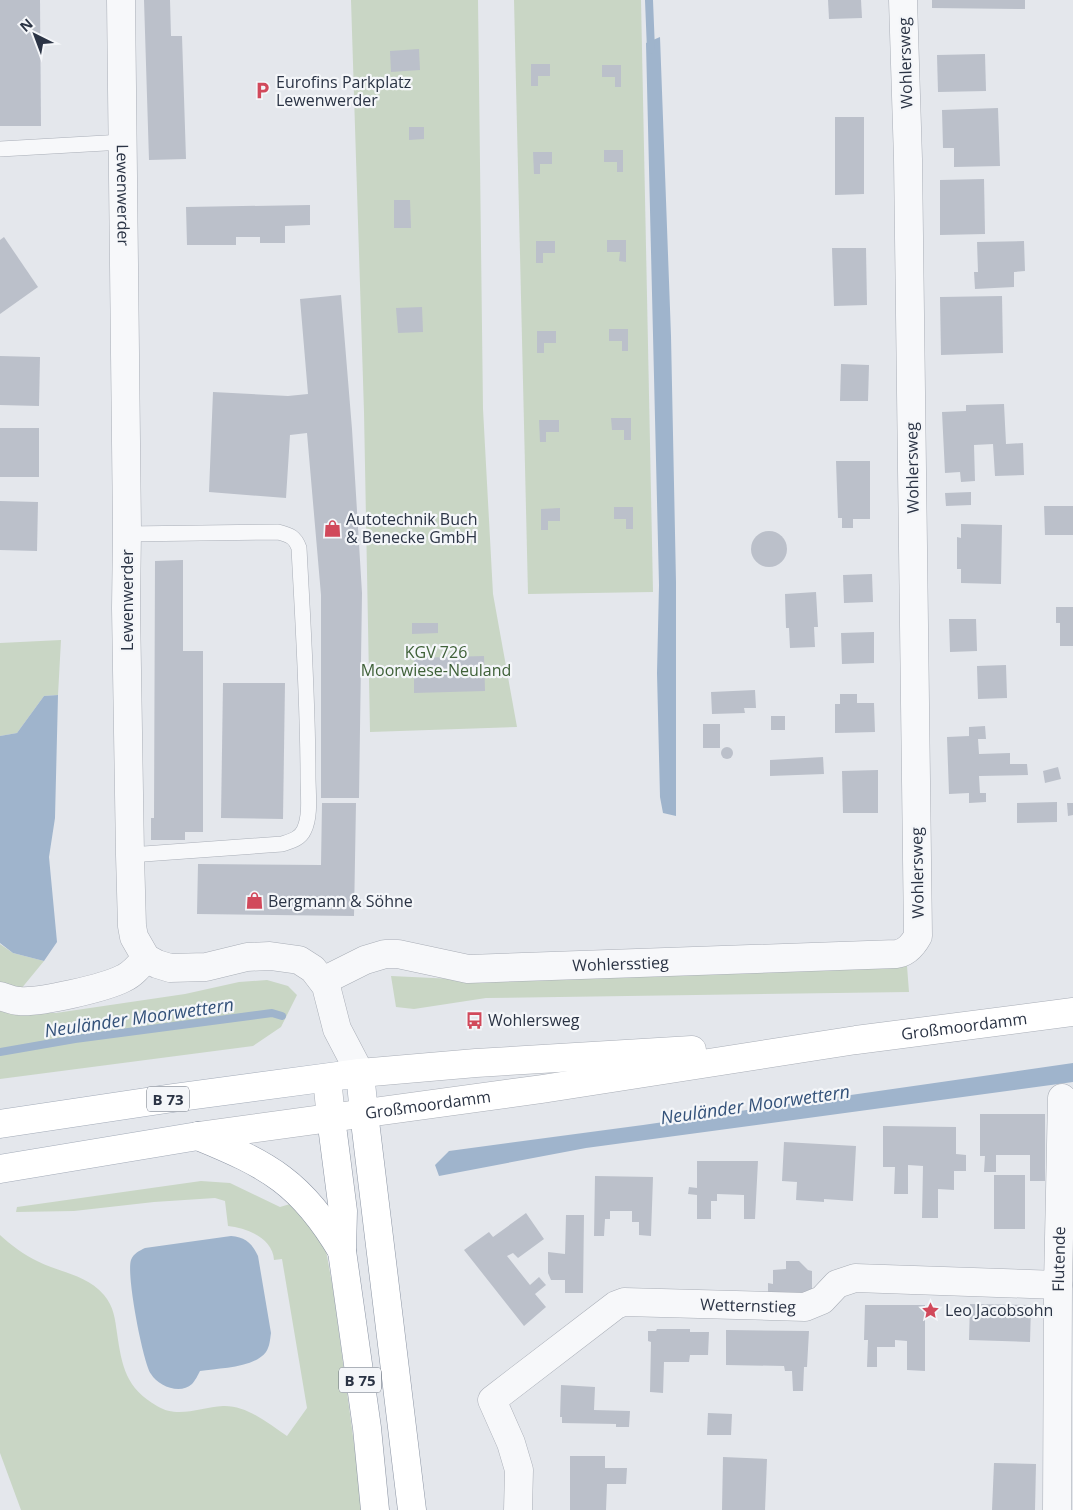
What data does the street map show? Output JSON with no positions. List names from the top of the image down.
{
  "streets": {
    "main road": ["Großmoordamm", "B 73", "B 75"],
    "street": [
      "Wohlersweg",
      "Lewenwerder",
      "Wohlersstieg",
      "Flutende",
      "Wetternstieg"
    ]
  },
  "crossings": [
    ["Wohlersweg", "Wohlersstieg"],
    ["Großmoordamm", "B 75"],
    ["Flutende", "Wetternstieg"]
  ],
  "water": ["Neuländer Moorwettern"],
  "parks": ["KGV 726 Moorwiese-Neuland"],
  "places": {
    "parking": ["Eurofins Parkplatz Lewenwerder"],
    "shop": ["Autotechnik Buch & Benecke GmbH", "Bergmann & Söhne"],
    "bus stop": ["Wohlersweg"],
    "place": ["Leo Jacobsohn"]
  },
  "north": "top left"
}
